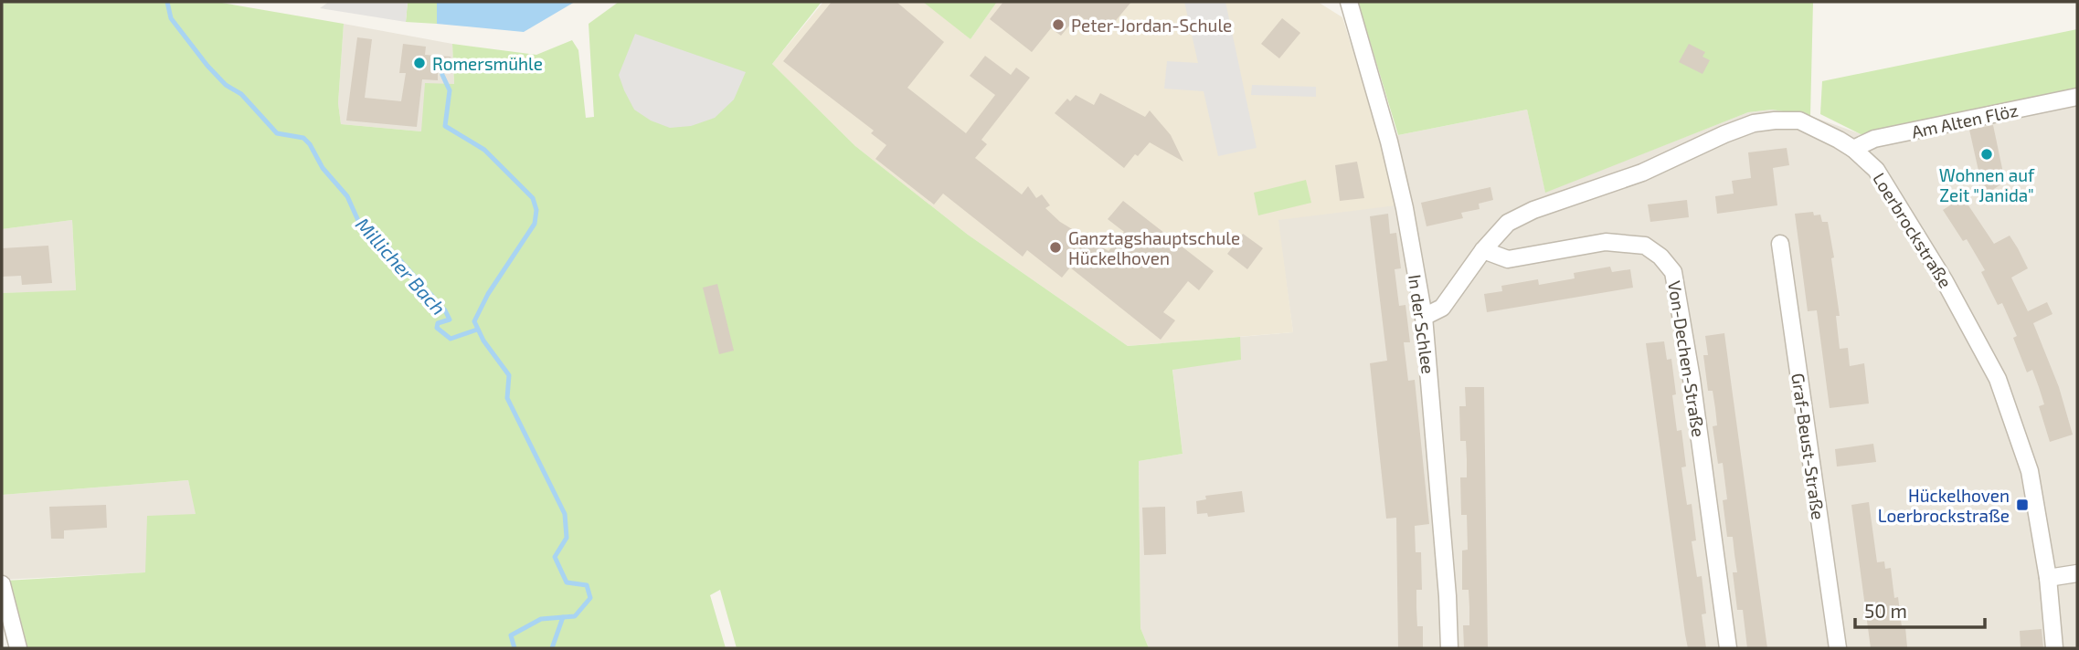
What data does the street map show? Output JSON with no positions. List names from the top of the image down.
{
  "streets": {
    "street": [
      "Am Alten Flöz",
      "Loerbrockstraße",
      "In der Schlee",
      "Von-Dechen-Straße",
      "Graf-Beust-Straße"
    ]
  },
  "crossings": [
    ["Am Alten Flöz", "Loerbrockstraße"],
    ["Loerbrockstraße", "In der Schlee"],
    ["Loerbrockstraße", "Von-Dechen-Straße"]
  ],
  "water": ["Millicher Bach"],
  "places": {
    "other": [
      "Peter-Jordan-Schule",
      "Romersmühle",
      "Wohnen auf Zeit \"Janida\"",
      "Ganztagshauptschule Hückelhoven"
    ],
    "transit": ["Hückelhoven Loerbrockstraße"]
  },
  "scale_bar": "50 m"
}
